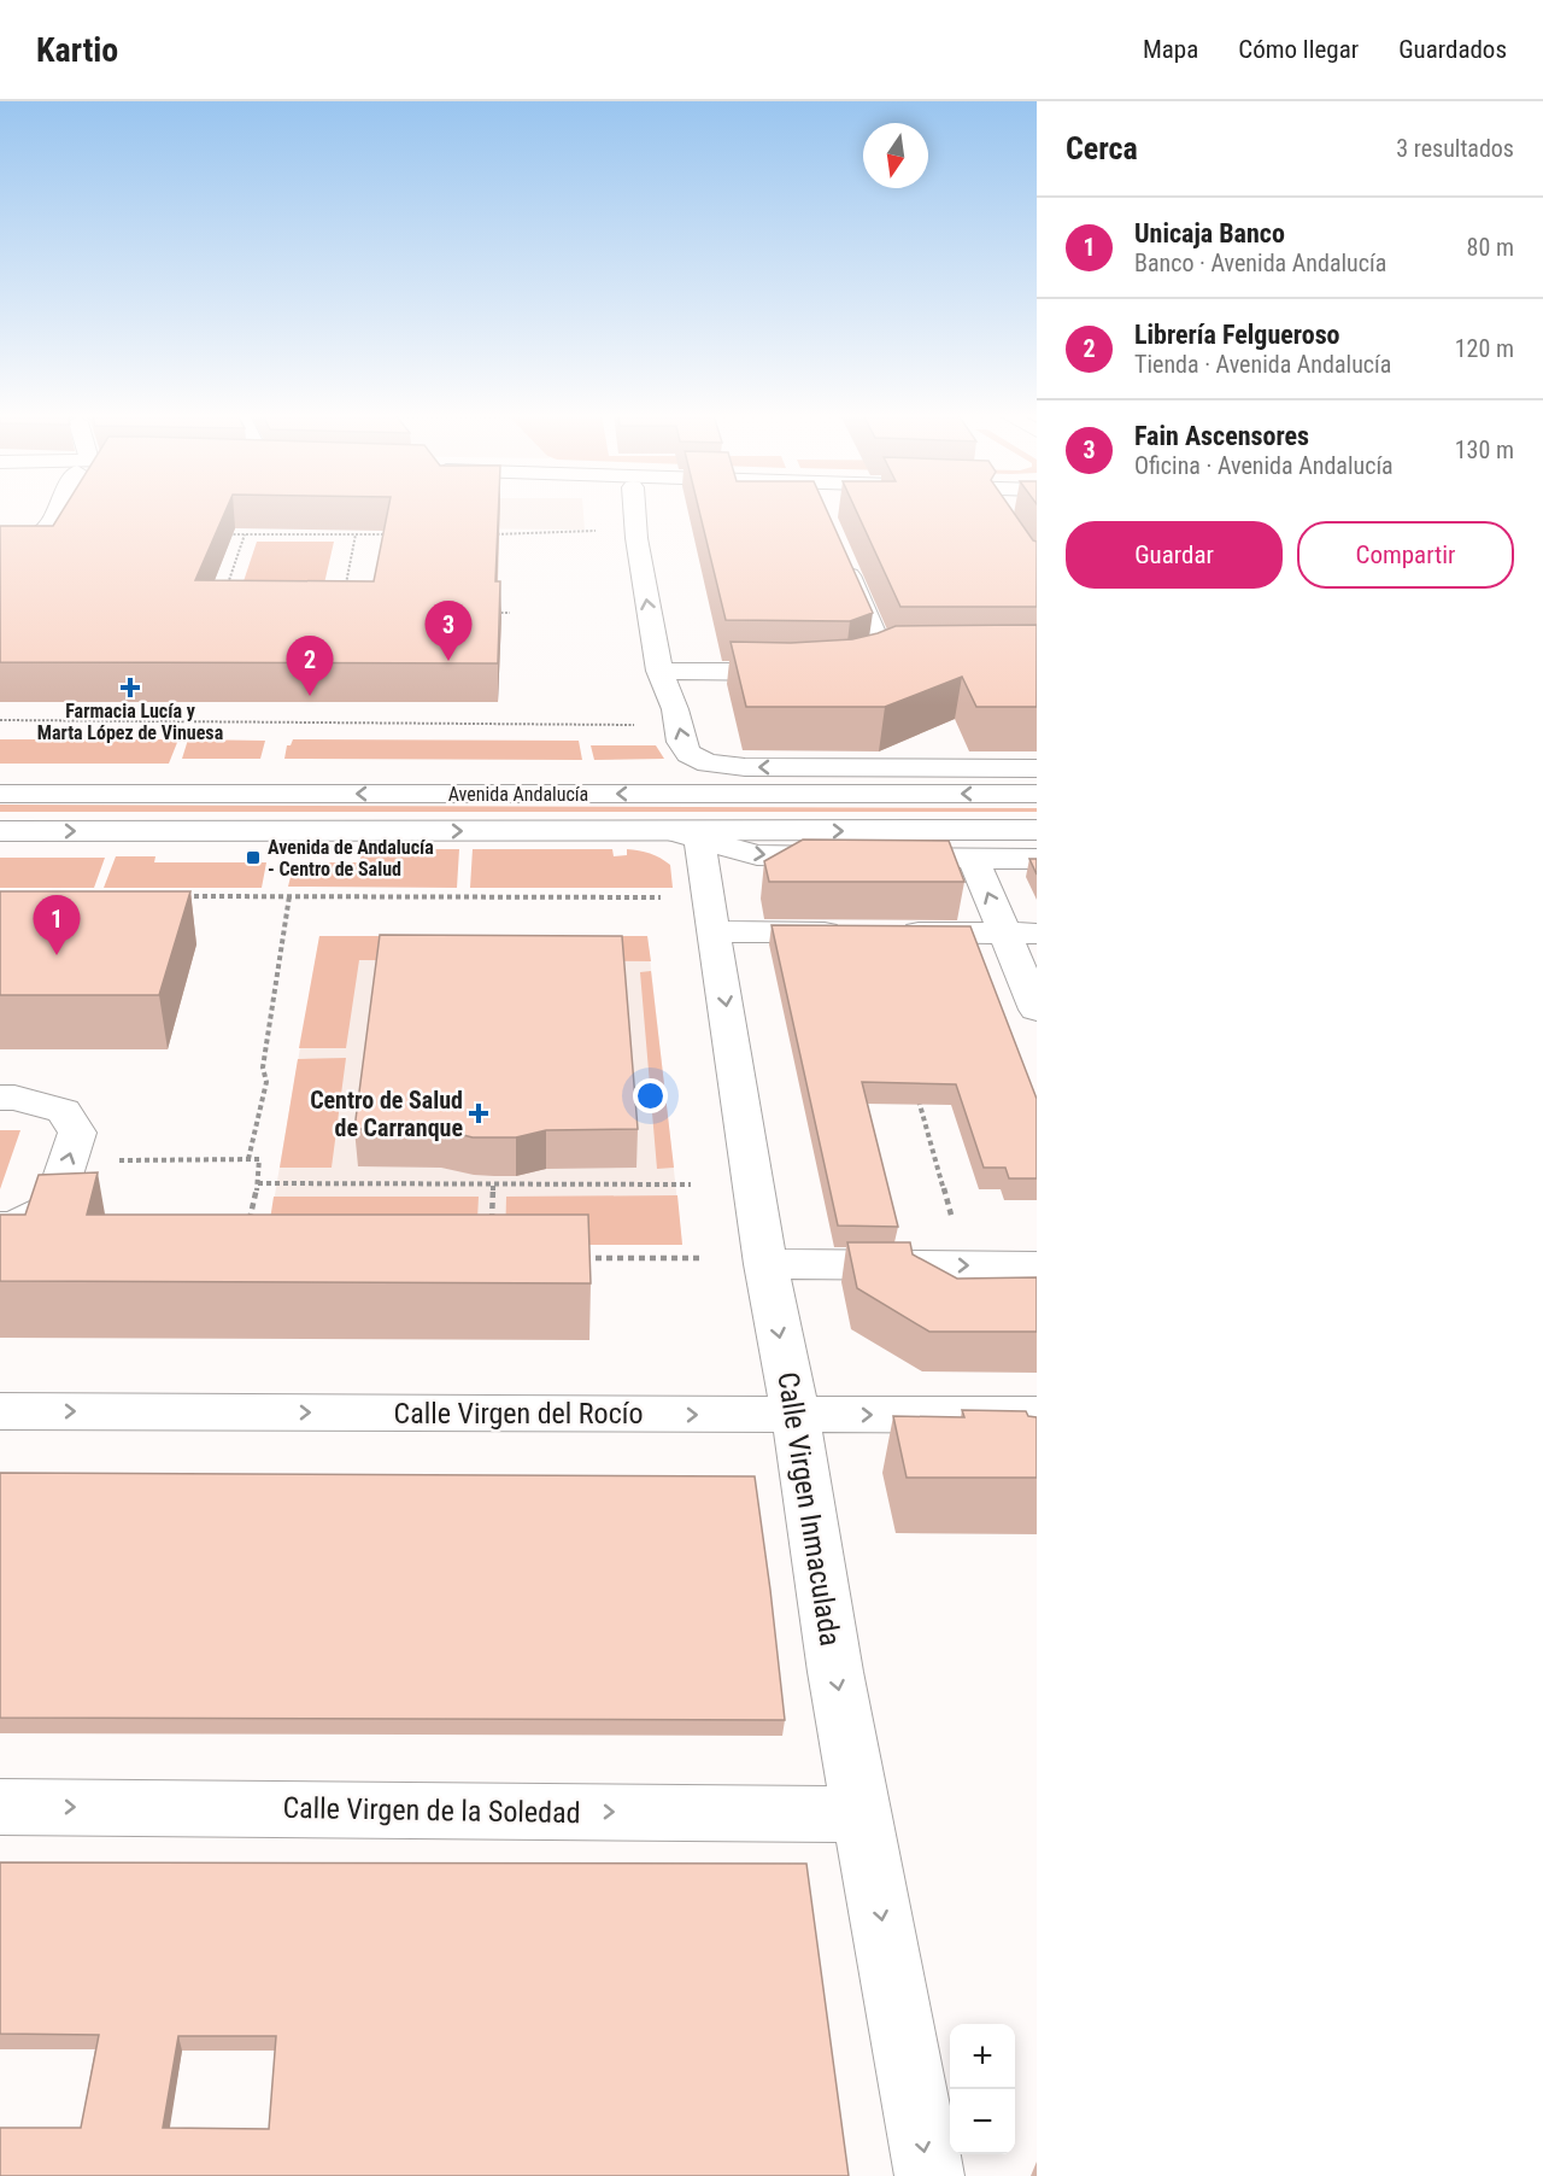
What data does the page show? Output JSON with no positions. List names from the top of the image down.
{
  "streets": {
    "street": [
      "Avenida Andalucía",
      "Calle Virgen del Rocío",
      "Calle Virgen Inmaculada",
      "Calle Virgen de la Soledad"
    ]
  },
  "crossings": [
    ["Avenida Andalucía", "Calle Virgen Inmaculada"],
    ["Calle Virgen del Rocío", "Calle Virgen Inmaculada"],
    ["Calle Virgen Inmaculada", "Calle Virgen de la Soledad"]
  ],
  "one_way": ["Calle Virgen del Rocío", "Calle Virgen Inmaculada", "Calle Virgen de la Soledad"],
  "places": {
    "health": ["Farmacia Lucía y Marta López de Vinuesa", "Centro de Salud de Carranque"],
    "transit": ["Avenida de Andalucía - Centro de Salud"]
  },
  "north": "bottom",
  "page": {
    "header": "Kartio",
    "nav": ["Mapa", "Cómo llegar", "Guardados"],
    "heading": ["Cerca", "3 resultados"],
    "list": [
      {
        "mark": "1",
        "name": "Unicaja Banco",
        "note": "Banco · Avenida Andalucía",
        "value": "80 m"
      },
      {
        "mark": "2",
        "name": "Librería Felgueroso",
        "note": "Tienda · Avenida Andalucía",
        "value": "120 m"
      },
      {
        "mark": "3",
        "name": "Fain Ascensores",
        "note": "Oficina · Avenida Andalucía",
        "value": "130 m"
      }
    ],
    "buttons": ["Guardar", "Compartir"],
    "pins": ["3", "2", "1"],
    "map_buttons": ["+", "−"]
  }
}
